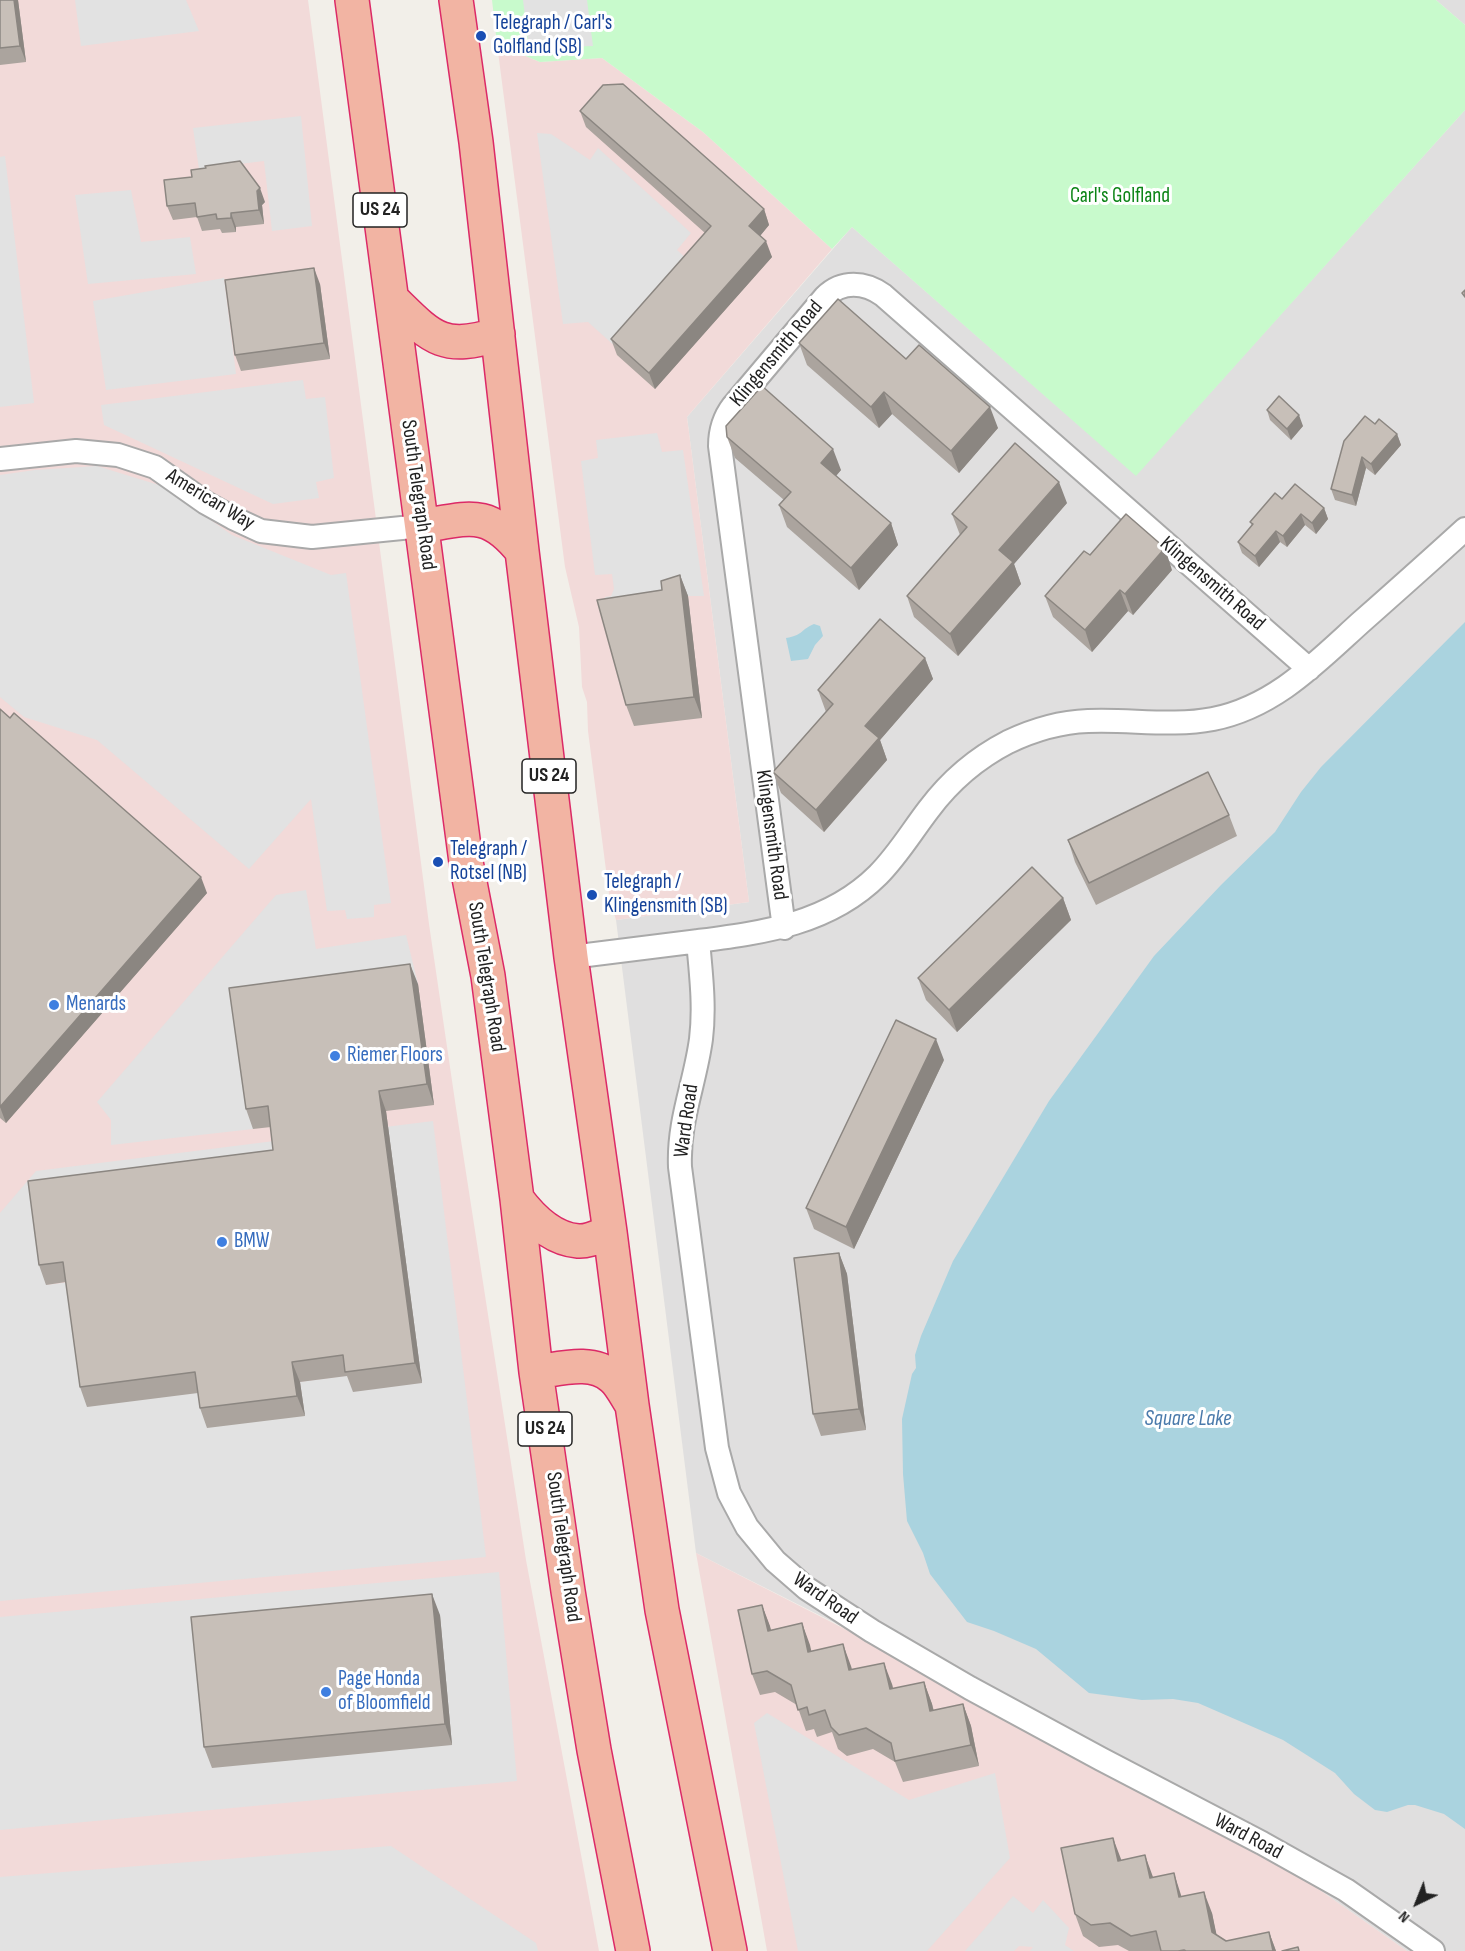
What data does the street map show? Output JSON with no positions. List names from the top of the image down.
{
  "streets": {
    "highway": ["US 24", "South Telegraph Road"],
    "street": ["Klingensmith Road", "American Way", "Ward Road"]
  },
  "crossings": [
    ["US 24", "Klingensmith Road"],
    ["Klingensmith Road", "Ward Road"],
    ["South Telegraph Road", "American Way"]
  ],
  "water": ["Square Lake"],
  "parks": ["Carl's Golfland"],
  "places": [
    "Telegraph / Carl's Golfland (SB)",
    "Telegraph / Rotsel (NB)",
    "Telegraph / Klingensmith (SB)",
    "Menards",
    "Riemer Floors",
    "BMW",
    "Page Honda of Bloomfield"
  ],
  "north": "bottom left"
}
